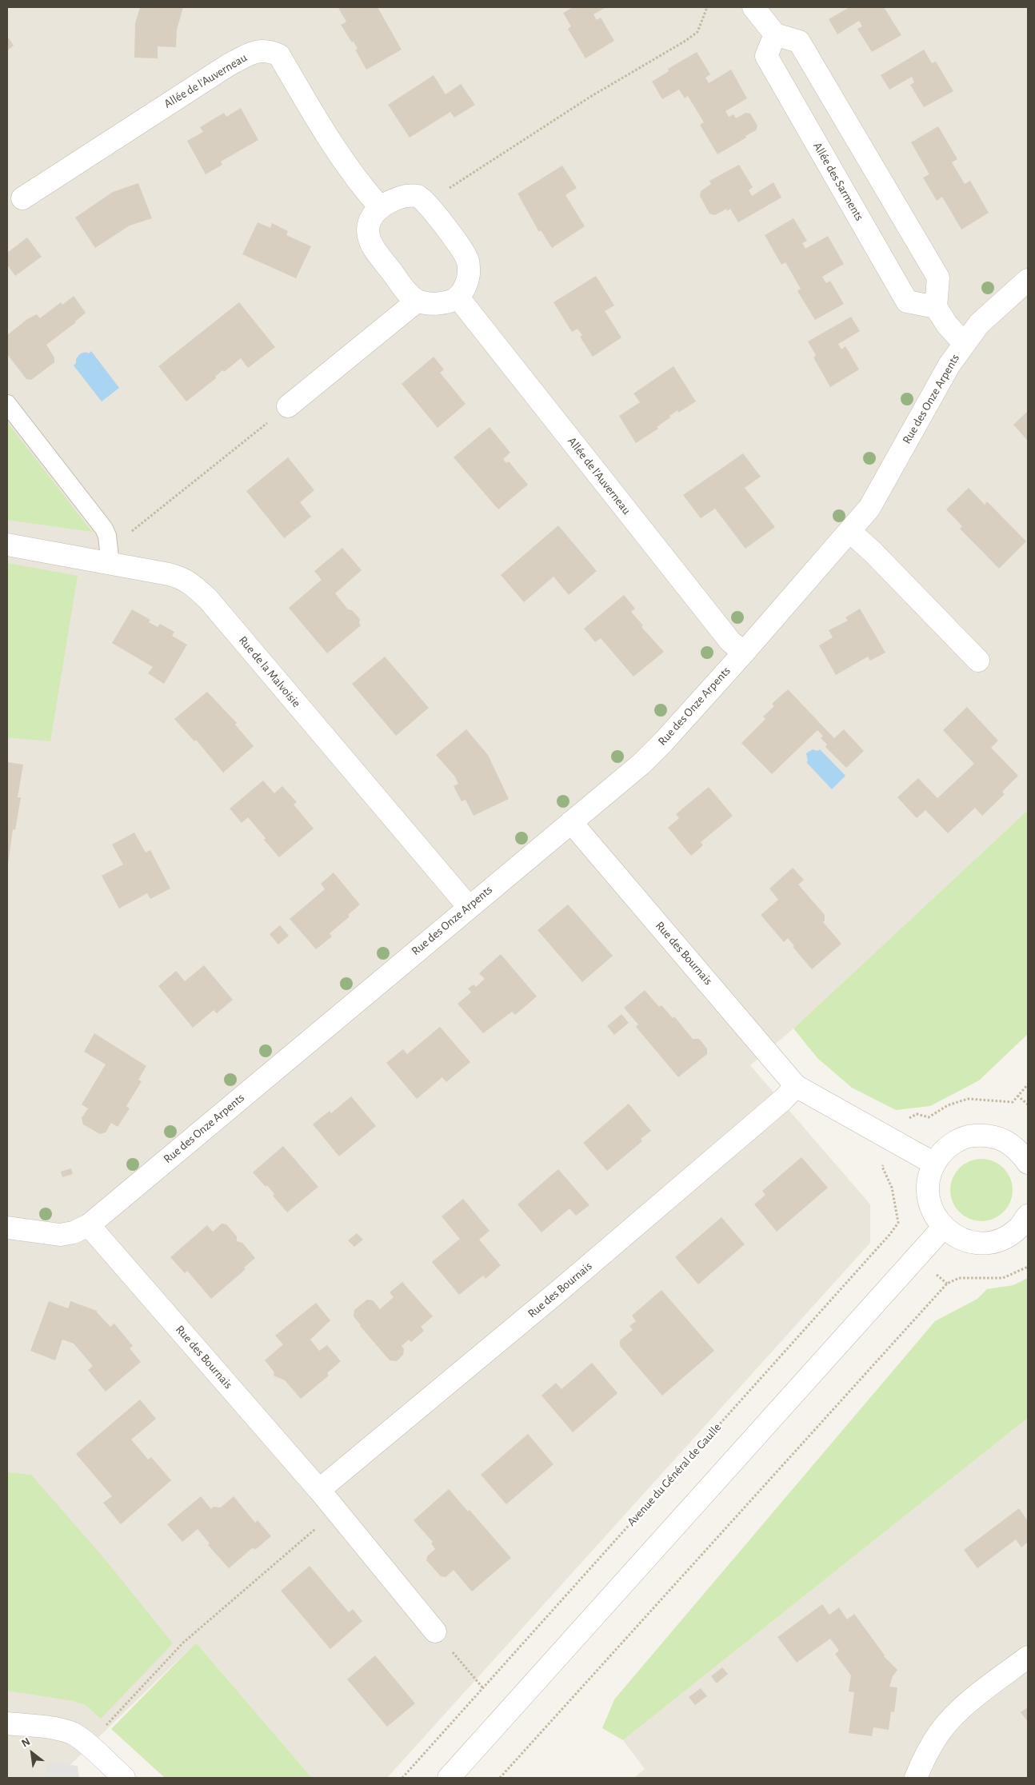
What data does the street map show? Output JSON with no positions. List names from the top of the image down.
{
  "streets": {
    "street": [
      "Allée de l'Auverneau",
      "Allée des Sarments",
      "Rue des Onze Arpents",
      "Rue de la Malvoisie",
      "Rue des Bournais"
    ],
    "path": ["Avenue du Général de Gaulle"]
  },
  "crossings": [
    ["Allée de l'Auverneau", "Rue des Onze Arpents"],
    ["Rue des Onze Arpents", "Rue de la Malvoisie"],
    ["Rue des Onze Arpents", "Rue des Bournais"]
  ],
  "north": "top left"
}
